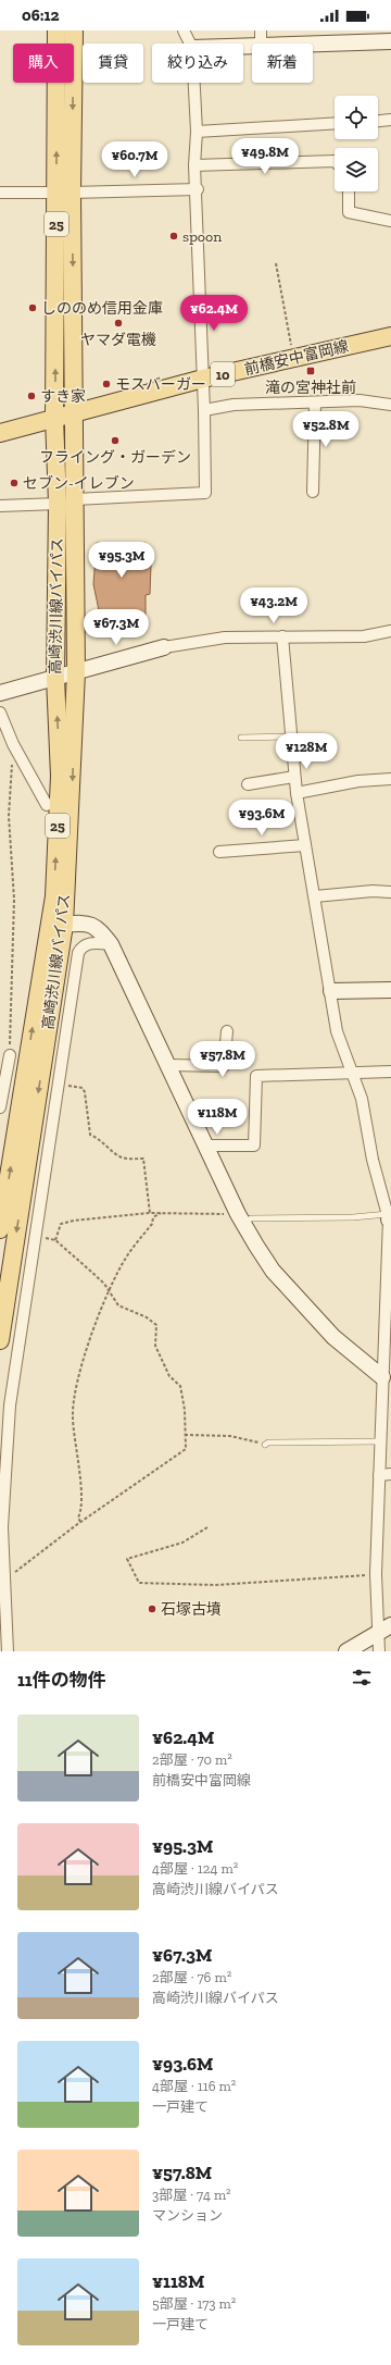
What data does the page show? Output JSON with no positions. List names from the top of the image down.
{
  "streets": {
    "main road": [
      "25",
      "前橋安中富岡線",
      "10",
      "高崎渋川線バイパス"
    ]
  },
  "crossings": [
    ["前橋安中富岡線", "高崎渋川線バイパス"]
  ],
  "places": {
    "other": [
      "spoon",
      "しののめ信用金庫",
      "ヤマダ電機",
      "モスバーガー",
      "すき家",
      "フライング・ガーデン",
      "セブン-イレブン",
      "石塚古墳"
    ],
    "transit": ["滝の宮神社前"]
  },
  "page": {
    "status": "06:12",
    "chip": [
      "購入",
      "賃貸",
      "絞り込み",
      "新着"
    ],
    "price": [
      "¥49.8M",
      "¥60.7M",
      "¥62.4M",
      "¥52.8M",
      "¥95.3M",
      "¥43.2M",
      "¥67.3M",
      "¥128M",
      "¥93.6M",
      "¥57.8M",
      "¥118M"
    ],
    "heading": "11件の物件",
    "list": [
      {
        "name": "¥62.4M",
        "note": "2部屋 · 70 m² · 前橋安中富岡線"
      },
      {
        "name": "¥95.3M",
        "note": "4部屋 · 124 m² · 高崎渋川線バイパス"
      },
      {
        "name": "¥67.3M",
        "note": "2部屋 · 76 m² · 高崎渋川線バイパス"
      },
      {
        "name": "¥93.6M",
        "note": "4部屋 · 116 m² · 一戸建て"
      },
      {
        "name": "¥57.8M",
        "note": "3部屋 · 74 m² · マンション"
      },
      {
        "name": "¥118M",
        "note": "5部屋 · 173 m² · 一戸建て"
      }
    ]
  }
}
